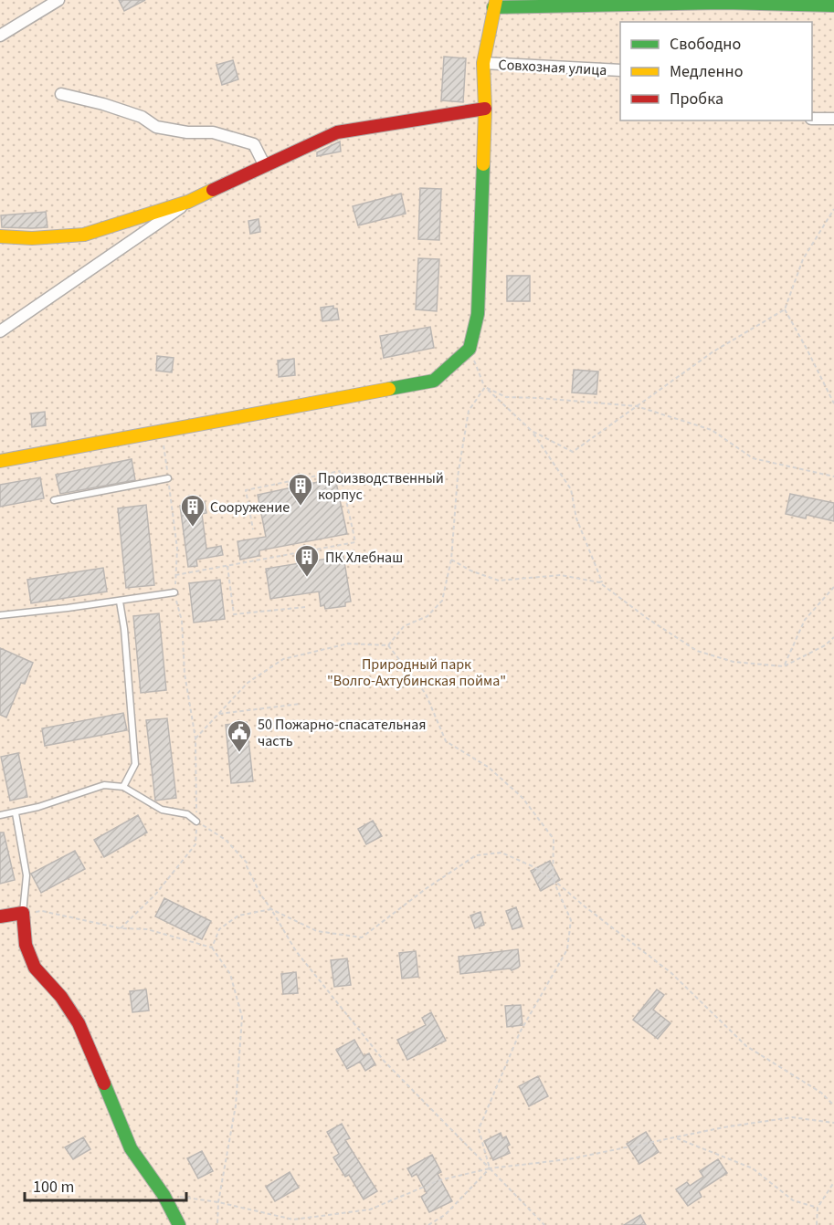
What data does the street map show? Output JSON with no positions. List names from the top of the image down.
{
  "streets": {
    "street": ["Совхозная улица"]
  },
  "parks": ["Природный парк \"Волго-Ахтубинская пойма\""],
  "places": {
    "building": ["Производственный корпус", "Сооружение", "ПК Хлебнаш"],
    "public building": ["50 Пожарно-спасательная часть"]
  },
  "legend": ["Свободно", "Медленно", "Пробка"],
  "scale_bar": "100 m"
}
